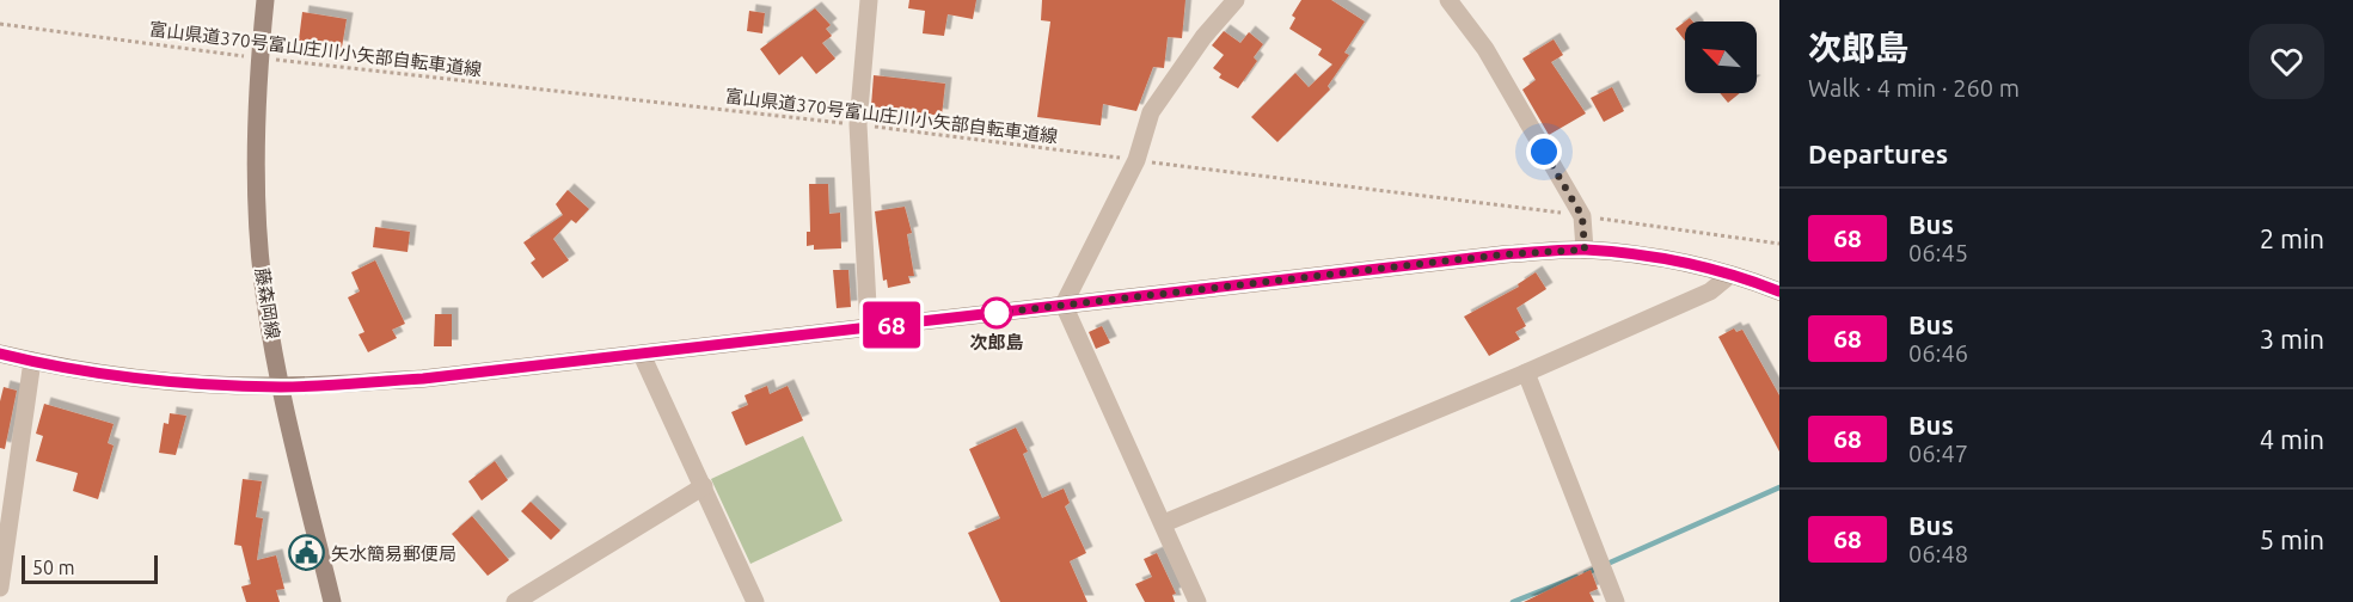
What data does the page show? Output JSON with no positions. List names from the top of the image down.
{
  "streets": {
    "main road": ["藤森岡線"],
    "path": ["富山県道370号富山庄川小矢部自転車道線"]
  },
  "crossings": [
    ["富山県道370号富山庄川小矢部自転車道線", "藤森岡線"]
  ],
  "places": {
    "other": ["次郎島"],
    "public building": ["矢水簡易郵便局"]
  },
  "lines": ["bus line 68"],
  "scale_bar": "50 m",
  "north": "top left",
  "page": {
    "on_map": "68",
    "heading": [
      ["次郎島", "Walk · 4 min · 260 m"],
      "Departures"
    ],
    "list": [
      {
        "mark": "68",
        "name": "Bus",
        "note": "06:45",
        "value": "2 min"
      },
      {
        "mark": "68",
        "name": "Bus",
        "note": "06:46",
        "value": "3 min"
      },
      {
        "mark": "68",
        "name": "Bus",
        "note": "06:47",
        "value": "4 min"
      },
      {
        "mark": "68",
        "name": "Bus",
        "note": "06:48",
        "value": "5 min"
      }
    ],
    "scale": "50 m"
  }
}
